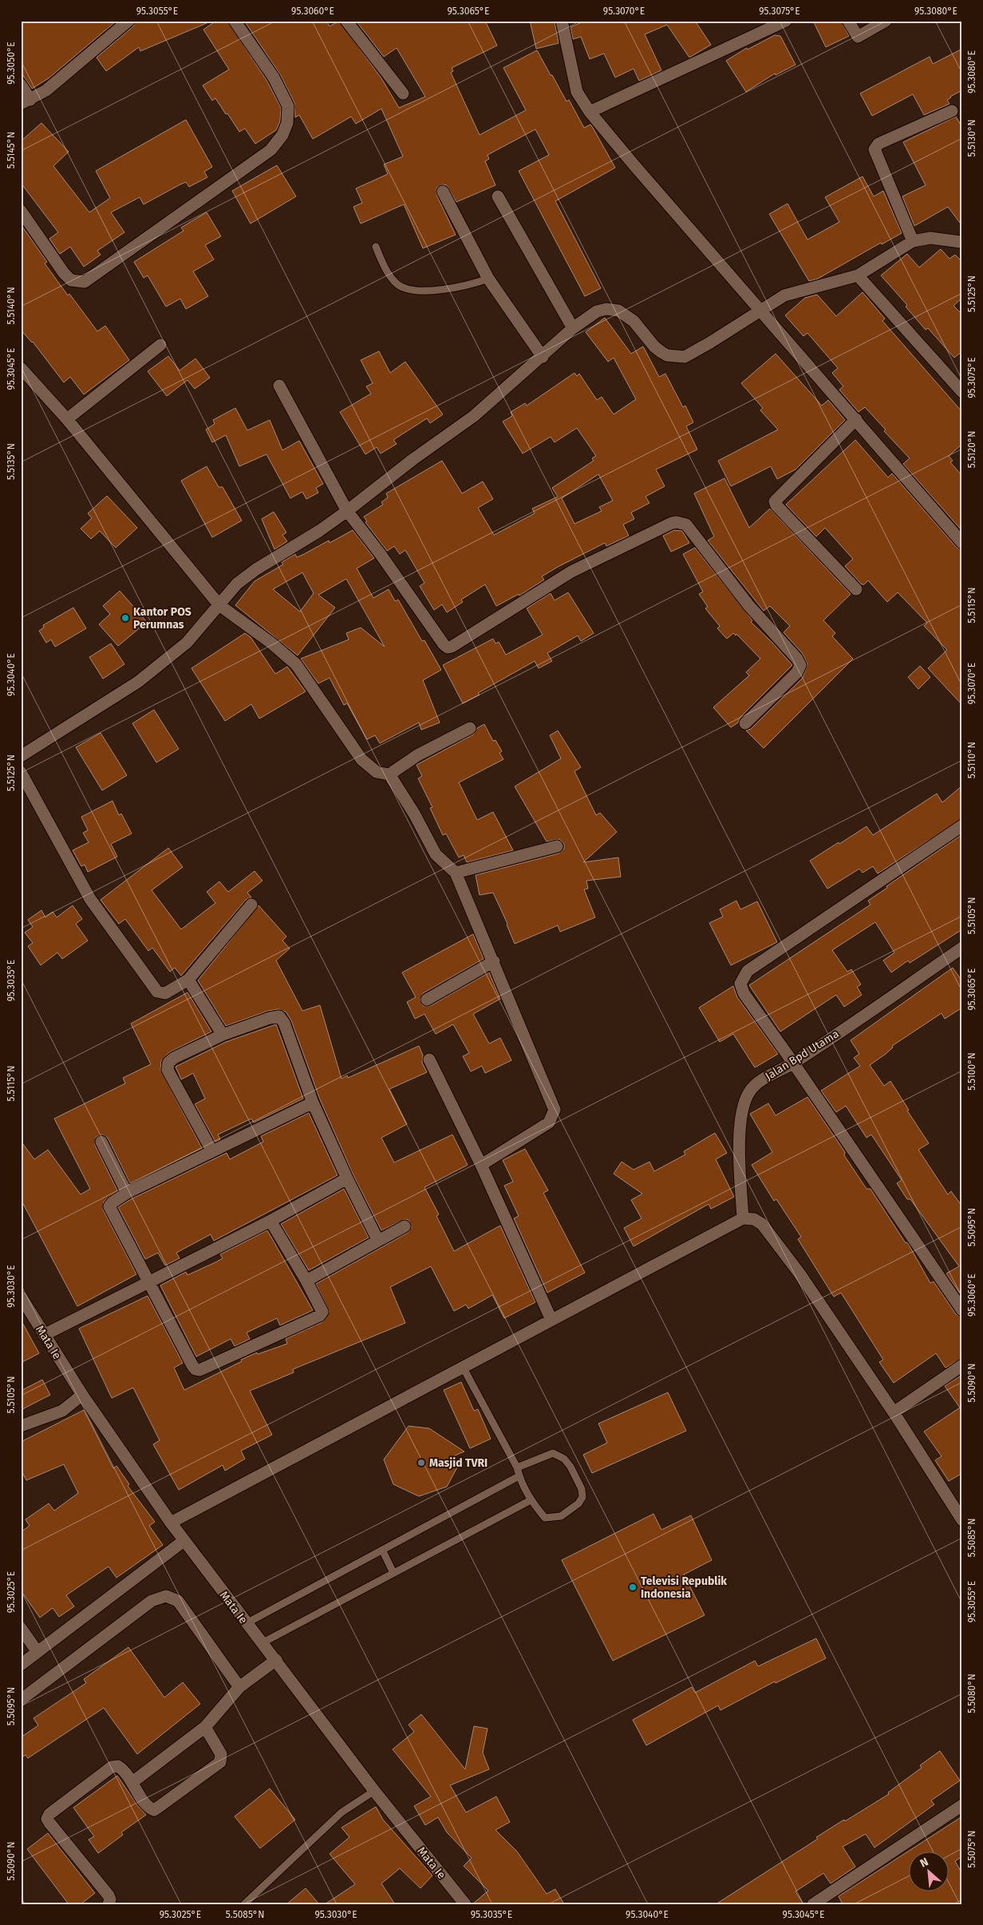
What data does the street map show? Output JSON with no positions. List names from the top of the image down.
{
  "streets": {
    "street": ["Jalan Bpd Utama", "Mata Ie"]
  },
  "places": ["Kantor POS Perumnas", "Masjid TVRI", "Televisi Republik Indonesia"],
  "north": "top left",
  "coordinates": [
    "95.3055°E",
    "95.3060°E",
    "95.3065°E",
    "95.3070°E",
    "95.3075°E",
    "95.3080°E",
    "95.3050°E",
    "5.5130°N",
    "5.5145°N",
    "5.5125°N",
    "5.5140°N",
    "95.3045°E",
    "5.5120°N",
    "5.5135°N",
    "5.5115°N",
    "95.3040°E",
    "5.5110°N",
    "5.5105°N",
    "95.3035°E",
    "5.5100°N",
    "5.5095°N",
    "95.3030°E",
    "5.5090°N",
    "5.5085°N",
    "95.3025°E",
    "5.5080°N",
    "5.5075°N"
  ]
}
